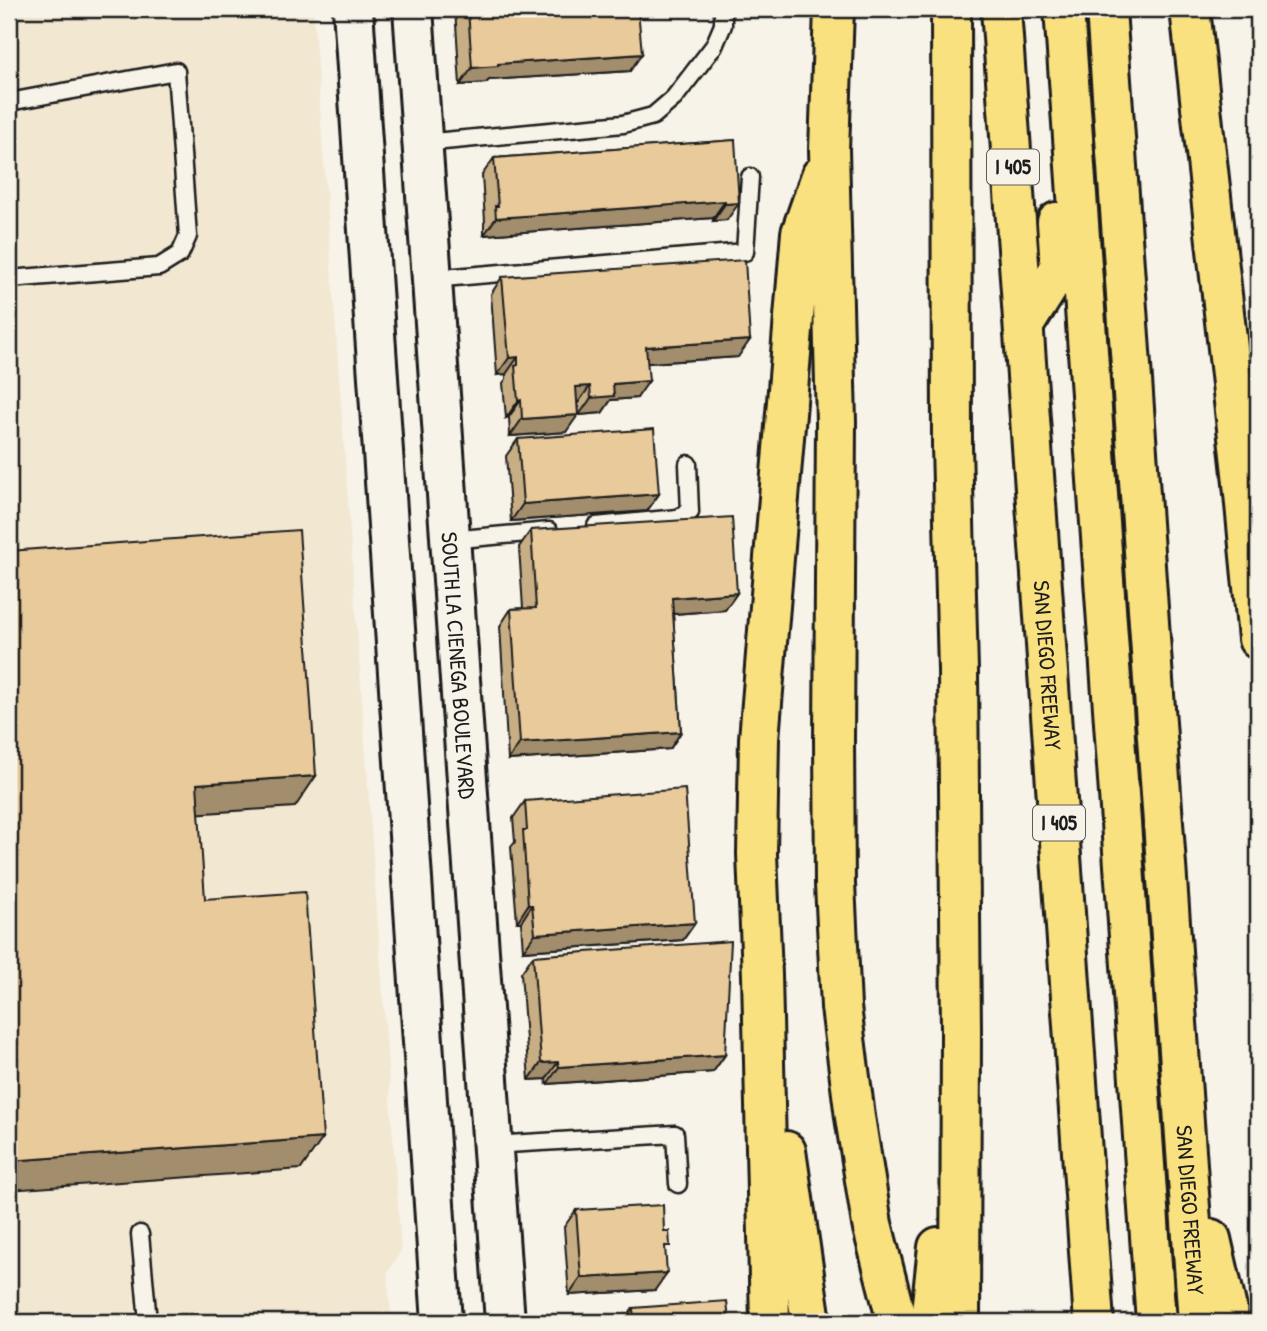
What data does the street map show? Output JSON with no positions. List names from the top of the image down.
{
  "streets": {
    "highway": ["I 405", "SAN DIEGO FREEWAY"],
    "main road": ["SOUTH LA CIENEGA BOULEVARD"]
  }
}
